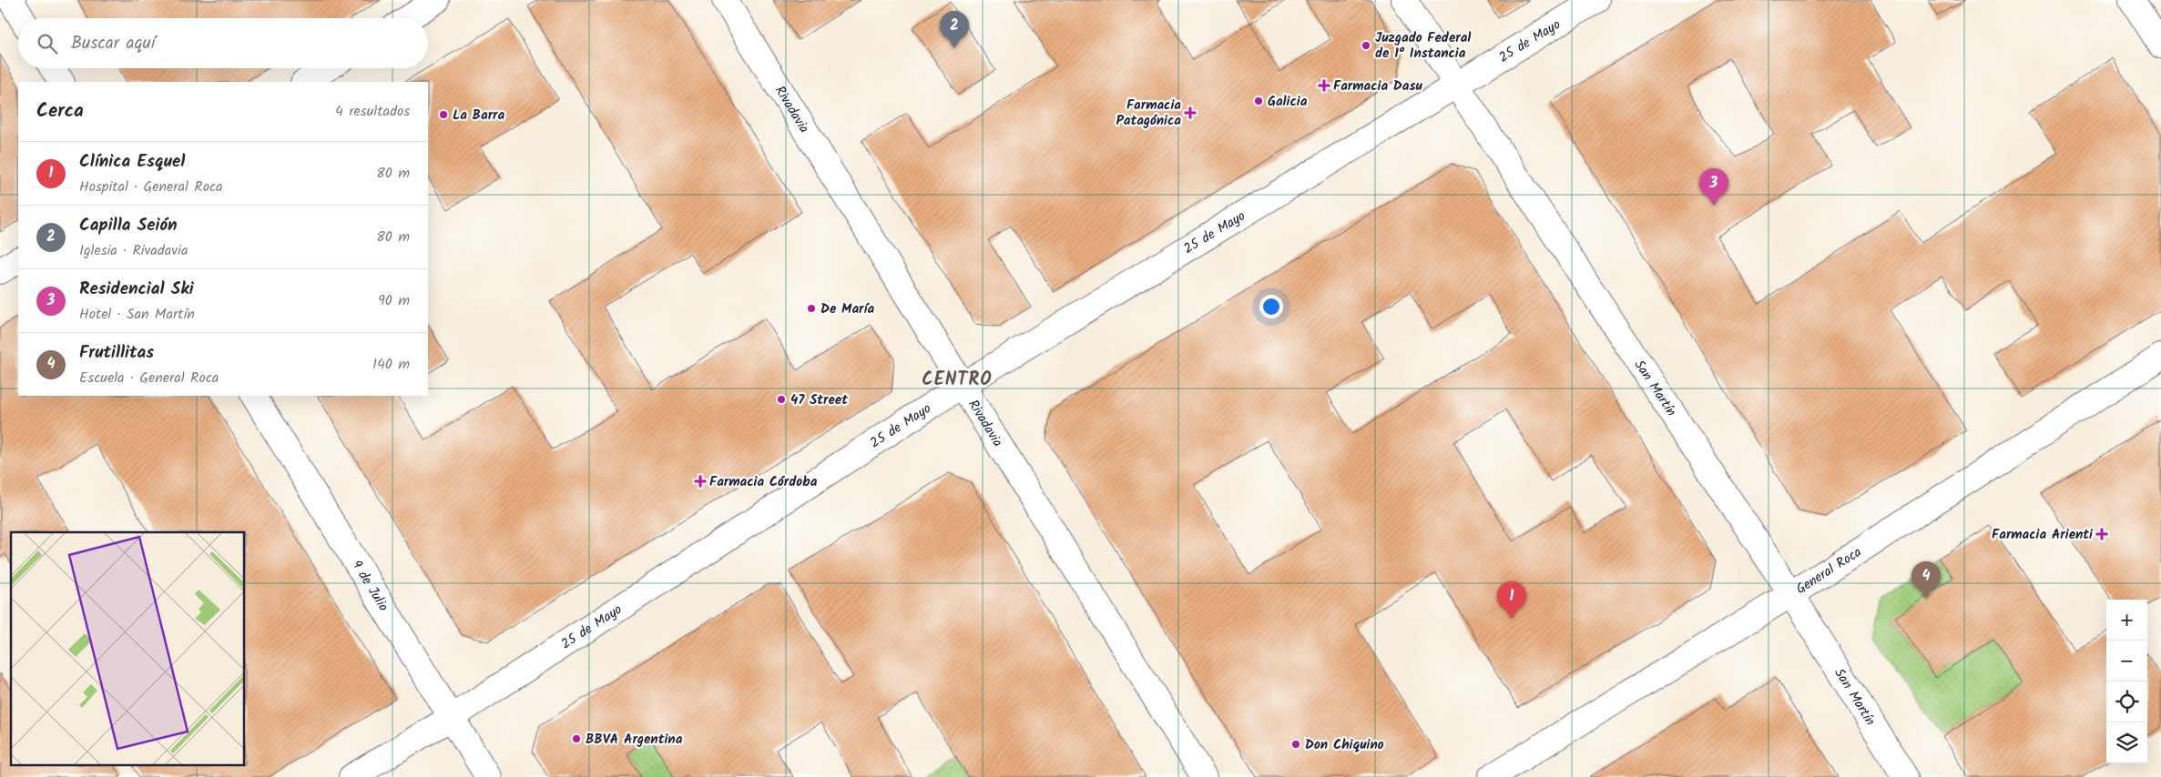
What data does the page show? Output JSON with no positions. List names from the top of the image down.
{
  "streets": {
    "main road": [
      "25 de Mayo",
      "Rivadavia",
      "San Martín",
      "General Roca",
      "9 de Julio"
    ]
  },
  "crossings": [
    ["25 de Mayo", "Rivadavia"],
    ["25 de Mayo", "San Martín"],
    ["25 de Mayo", "9 de Julio"],
    ["San Martín", "General Roca"]
  ],
  "districts": ["CENTRO"],
  "places": {
    "other": [
      "Juzgado Federal de 1° Instancia",
      "Galicia",
      "La Barra",
      "De María",
      "47 Street",
      "BBVA Argentina",
      "Don Chiquino"
    ],
    "health": [
      "Farmacia Dasu",
      "Farmacia Patagónica",
      "Farmacia Córdoba",
      "Farmacia Arienti"
    ]
  },
  "page": {
    "pins": [
      "2",
      "3",
      "4",
      "1"
    ],
    "search": "Buscar aquí",
    "heading": ["Cerca", "4 resultados"],
    "list": [
      {
        "mark": "1",
        "name": "Clínica Esquel",
        "note": "Hospital · General Roca",
        "value": "80 m"
      },
      {
        "mark": "2",
        "name": "Capilla Seión",
        "note": "Iglesia · Rivadavia",
        "value": "80 m"
      },
      {
        "mark": "3",
        "name": "Residencial Ski",
        "note": "Hotel · San Martín",
        "value": "90 m"
      },
      {
        "mark": "4",
        "name": "Frutillitas",
        "note": "Escuela · General Roca",
        "value": "140 m"
      }
    ],
    "map_buttons": ["+", "−"]
  }
}
